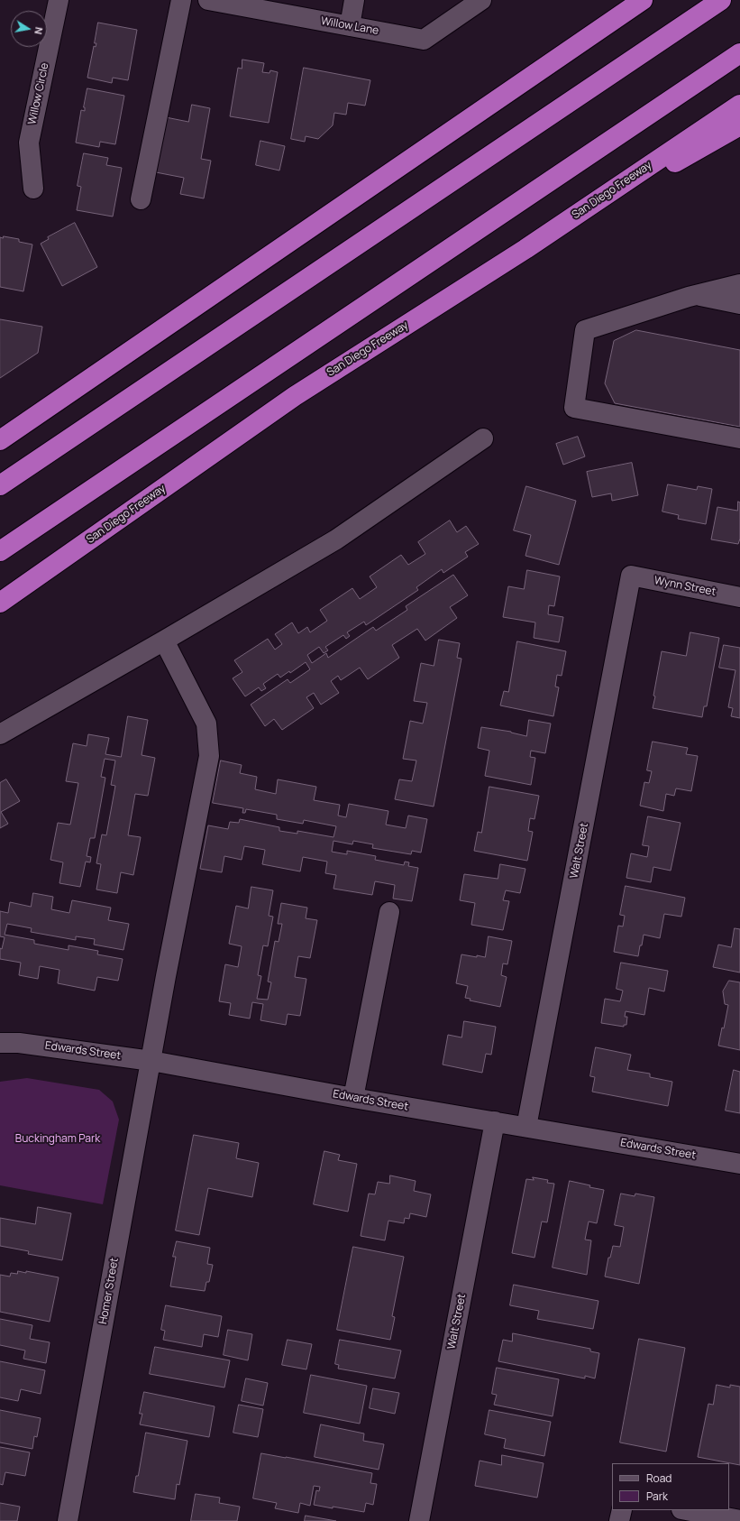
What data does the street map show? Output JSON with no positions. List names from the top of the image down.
{
  "streets": {
    "highway": ["San Diego Freeway"],
    "street": [
      "Willow Lane",
      "Willow Circle",
      "Wynn Street",
      "Walt Street",
      "Edwards Street",
      "Homer Street"
    ]
  },
  "crossings": [
    ["Wynn Street", "Walt Street"],
    ["Walt Street", "Edwards Street"],
    ["Edwards Street", "Homer Street"]
  ],
  "parks": ["Buckingham Park"],
  "legend": ["Road", "Park"],
  "north": "right"
}
